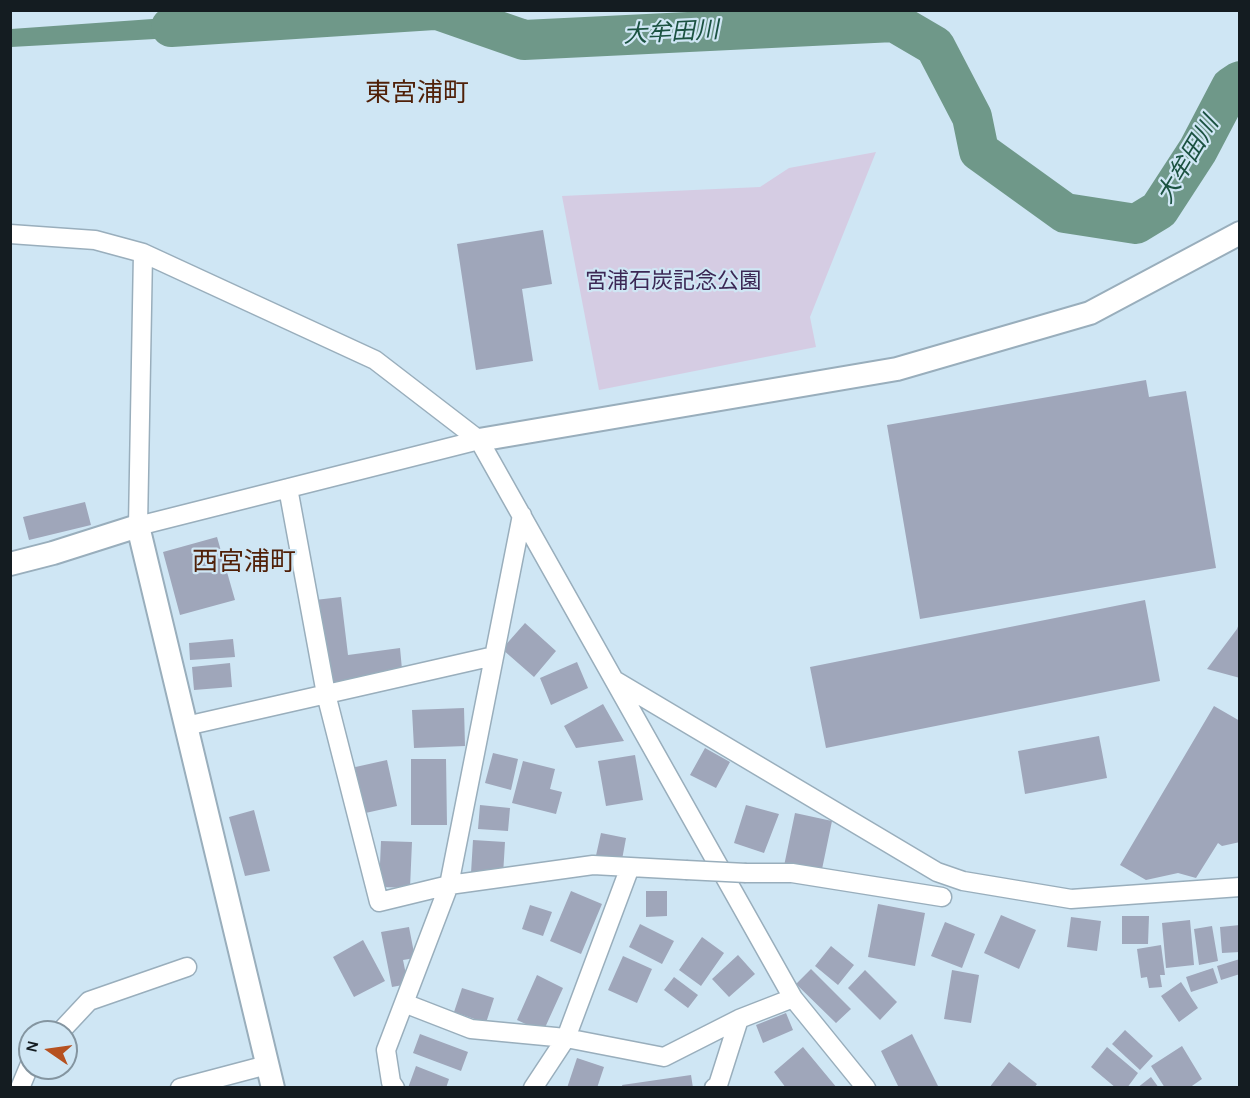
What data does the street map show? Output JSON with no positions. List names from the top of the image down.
{
  "districts": ["東宮浦町", "西宮浦町"],
  "water": ["大牟田川"],
  "parks": ["宮浦石炭記念公園"],
  "north": "left"
}
